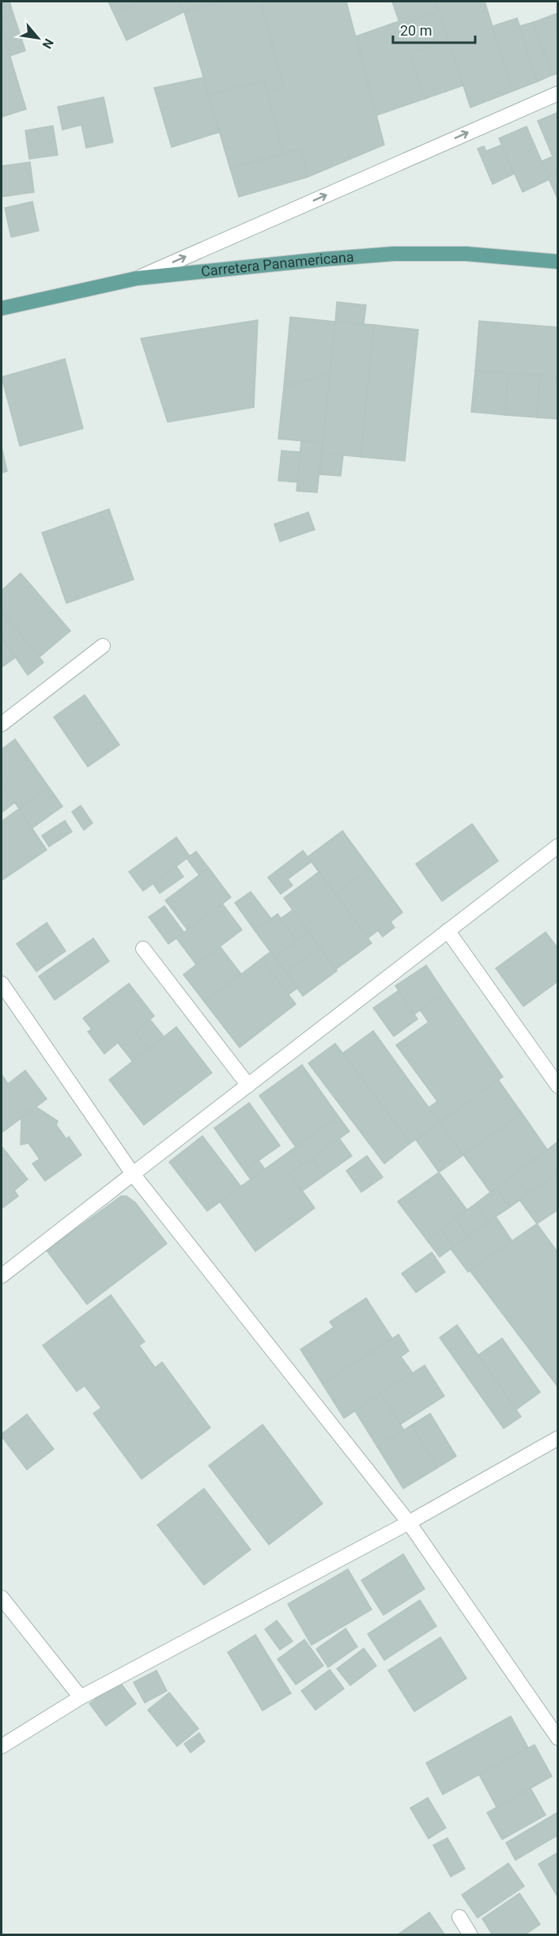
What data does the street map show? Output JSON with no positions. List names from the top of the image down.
{
  "streets": {
    "main road": ["Carretera Panamericana"]
  },
  "scale_bar": "20 m",
  "north": "bottom right"
}
